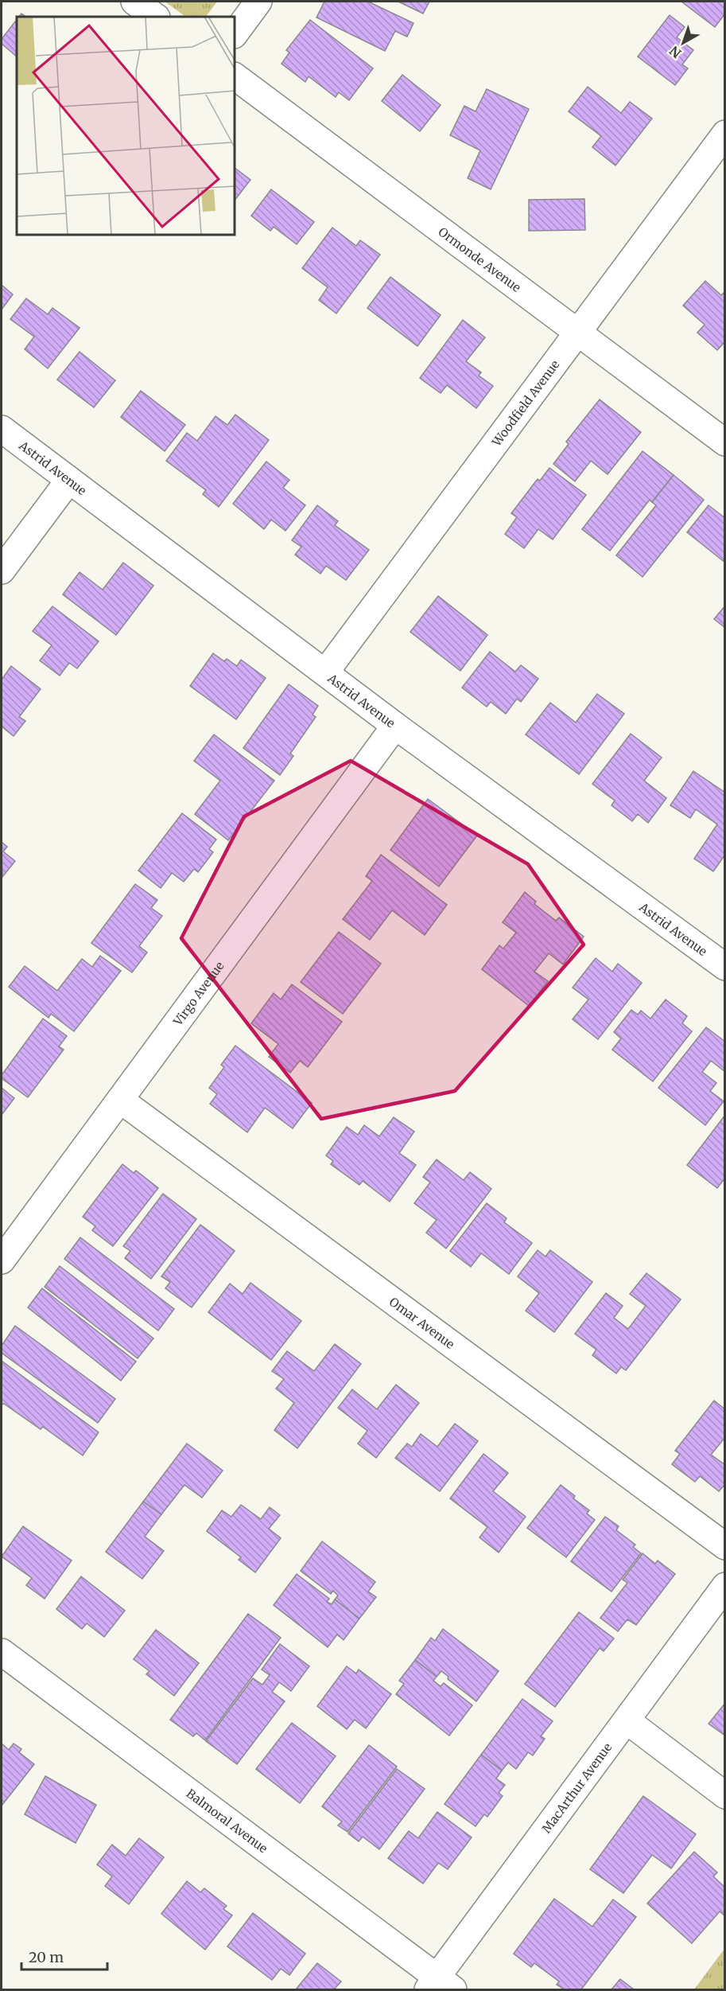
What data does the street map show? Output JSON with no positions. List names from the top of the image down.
{
  "streets": {
    "street": [
      "Ormonde Avenue",
      "Woodfield Avenue",
      "Astrid Avenue",
      "Virgo Avenue",
      "Omar Avenue",
      "MacArthur Avenue",
      "Balmoral Avenue"
    ]
  },
  "crossings": [
    ["Ormonde Avenue", "Woodfield Avenue"],
    ["Woodfield Avenue", "Astrid Avenue"],
    ["Astrid Avenue", "Virgo Avenue"],
    ["Virgo Avenue", "Omar Avenue"],
    ["MacArthur Avenue", "Balmoral Avenue"]
  ],
  "scale_bar": "20 m",
  "north": "bottom left"
}
